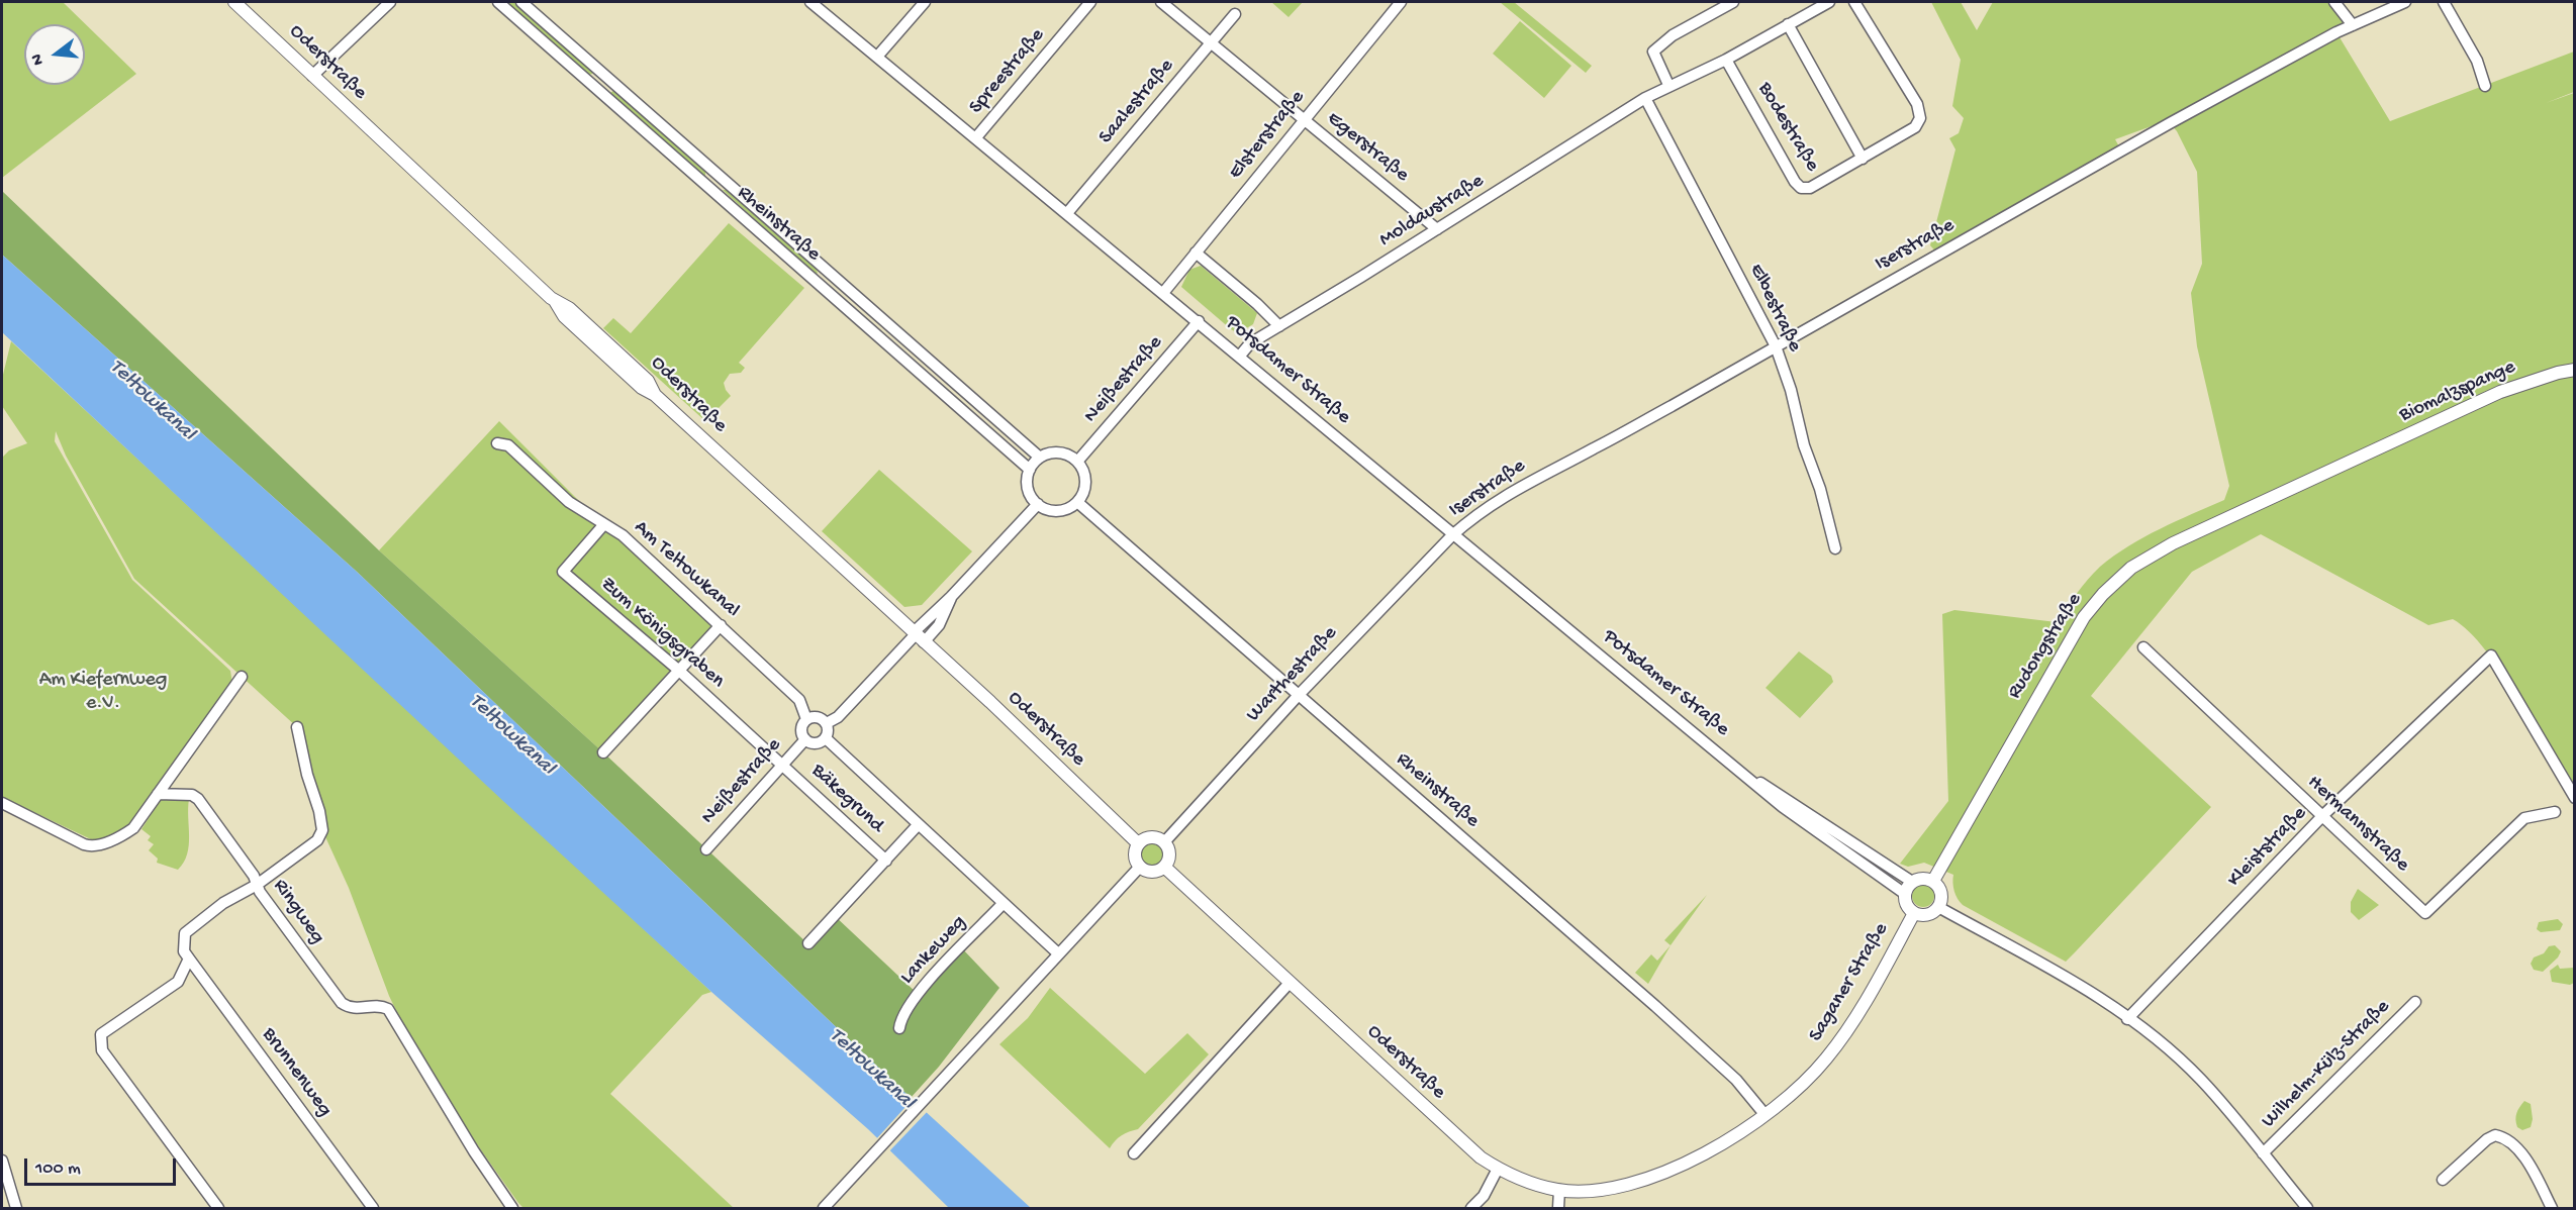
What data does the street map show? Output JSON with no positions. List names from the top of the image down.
{
  "streets": {
    "main road": [
      "Oderstraße",
      "Potsdamer Straße",
      "Biomalzspange",
      "Rudongstraße",
      "Saganer Straße"
    ],
    "street": [
      "Spreestraße",
      "Saalestraße",
      "Bodestraße",
      "Elsterstraße",
      "Egerstraße",
      "Moldaustraße",
      "Rheinstraße",
      "Iserstraße",
      "Elbestraße",
      "Neißestraße",
      "Am Teltowkanal",
      "Zum Königsgraben",
      "Warthestraße",
      "Bäkegrund",
      "Hermannstraße",
      "Kleiststraße",
      "Ringweg",
      "Lankeweg",
      "Wilhelm-Külz-Straße",
      "Brunnenweg"
    ]
  },
  "crossings": [
    ["Oderstraße", "Warthestraße"],
    ["Oderstraße", "Saganer Straße"],
    ["Spreestraße", "Potsdamer Straße"],
    ["Saalestraße", "Egerstraße"],
    ["Saalestraße", "Potsdamer Straße"],
    ["Elsterstraße", "Egerstraße"],
    ["Elsterstraße", "Potsdamer Straße"],
    ["Egerstraße", "Moldaustraße"],
    ["Moldaustraße", "Elbestraße"],
    ["Moldaustraße", "Potsdamer Straße"],
    ["Rheinstraße", "Neißestraße"],
    ["Rheinstraße", "Warthestraße"],
    ["Rheinstraße", "Saganer Straße"],
    ["Iserstraße", "Elbestraße"],
    ["Iserstraße", "Potsdamer Straße"],
    ["Iserstraße", "Warthestraße"],
    ["Potsdamer Straße", "Neißestraße"],
    ["Potsdamer Straße", "Rudongstraße"],
    ["Potsdamer Straße", "Warthestraße"],
    ["Potsdamer Straße", "Saganer Straße"],
    ["Potsdamer Straße", "Wilhelm-Külz-Straße"],
    ["Neißestraße", "Am Teltowkanal"],
    ["Neißestraße", "Zum Königsgraben"],
    ["Neißestraße", "Bäkegrund"],
    ["Biomalzspange", "Rudongstraße"],
    ["Am Teltowkanal", "Zum Königsgraben"],
    ["Zum Königsgraben", "Bäkegrund"],
    ["Rudongstraße", "Saganer Straße"],
    ["Rudongstraße", "Wilhelm-Külz-Straße"],
    ["Hermannstraße", "Kleiststraße"],
    ["Kleiststraße", "Wilhelm-Külz-Straße"],
    ["Ringweg", "Brunnenweg"],
    ["Saganer Straße", "Wilhelm-Külz-Straße"]
  ],
  "water": ["Teltowkanal"],
  "parks": ["Am Kiefernweg e.V."],
  "scale_bar": "100 m",
  "north": "left"
}
